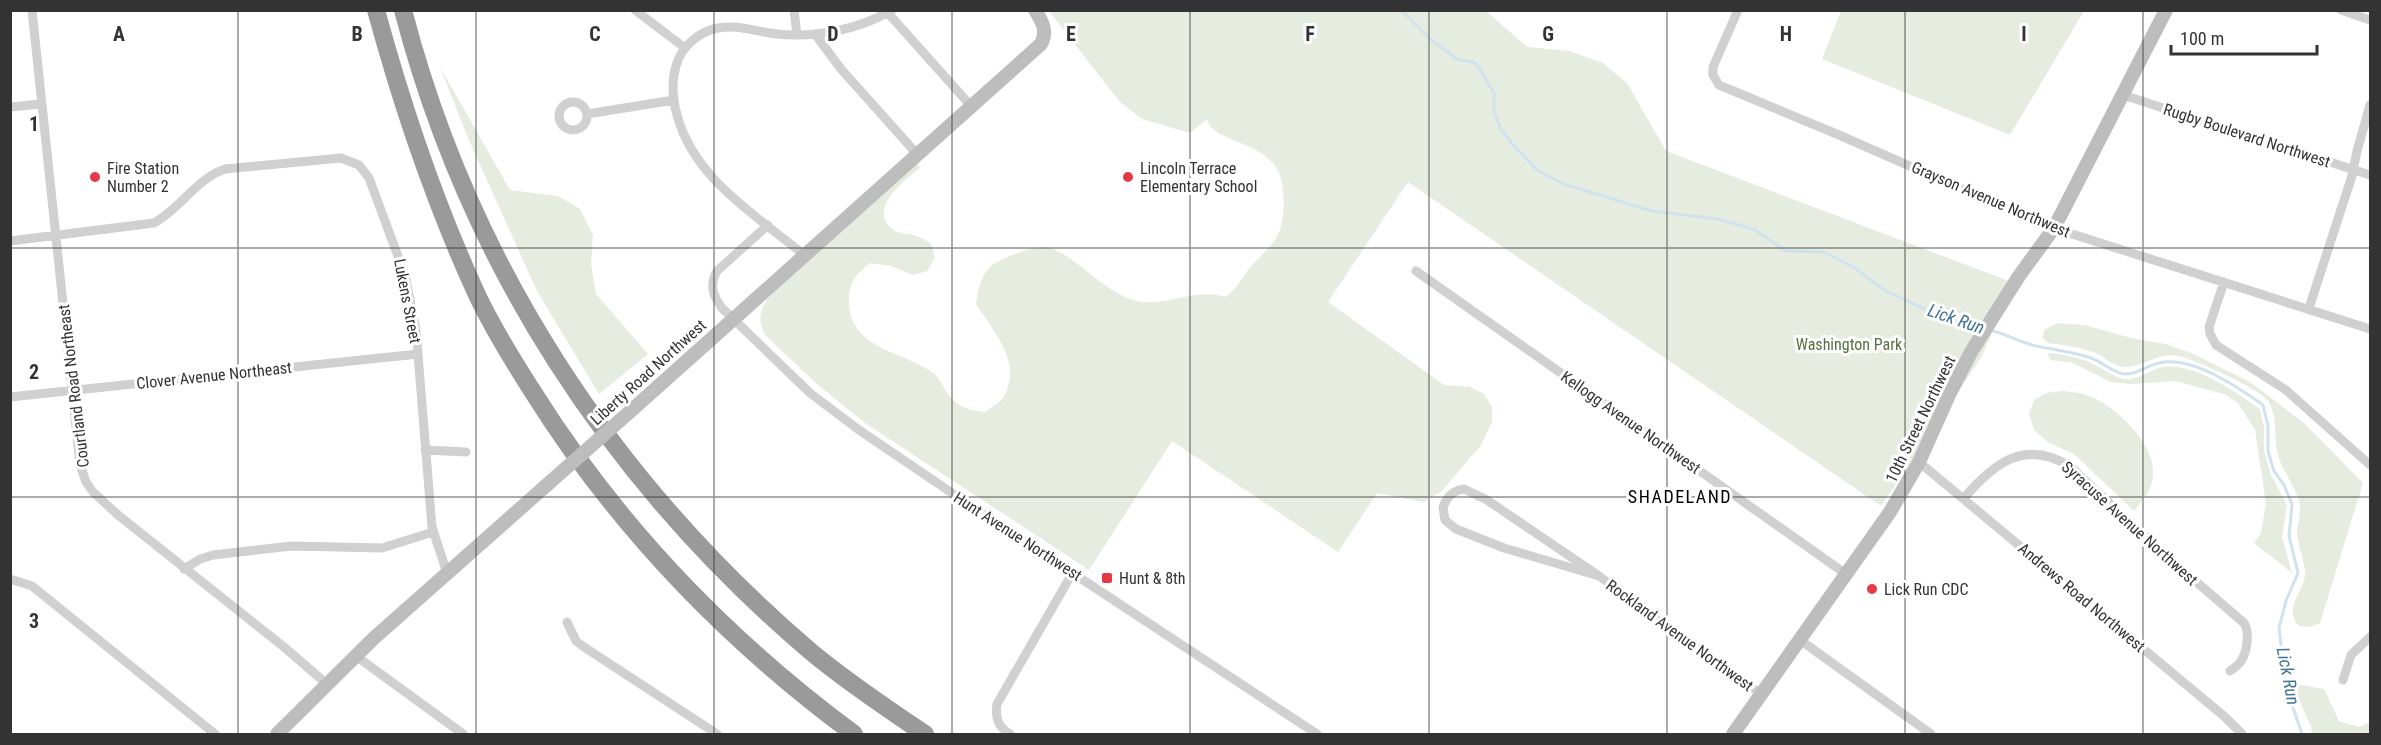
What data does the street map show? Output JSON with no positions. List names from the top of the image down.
{
  "streets": {
    "street": [
      "Rugby Boulevard Northwest",
      "Grayson Avenue Northwest",
      "Lukens Street",
      "Liberty Road Northwest",
      "Clover Avenue Northeast",
      "Courtland Road Northeast",
      "10th Street Northwest",
      "Kellogg Avenue Northwest",
      "Syracuse Avenue Northwest",
      "Hunt Avenue Northwest",
      "Andrews Road Northwest",
      "Rockland Avenue Northwest"
    ]
  },
  "crossings": [
    ["Rugby Boulevard Northwest", "10th Street Northwest"],
    ["Grayson Avenue Northwest", "10th Street Northwest"],
    ["Lukens Street", "Liberty Road Northwest"],
    ["Lukens Street", "Clover Avenue Northeast"],
    ["Lukens Street", "Courtland Road Northeast"],
    ["Liberty Road Northwest", "Courtland Road Northeast"],
    ["Liberty Road Northwest", "Hunt Avenue Northwest"],
    ["Clover Avenue Northeast", "Courtland Road Northeast"],
    ["10th Street Northwest", "Kellogg Avenue Northwest"],
    ["10th Street Northwest", "Andrews Road Northwest"],
    ["10th Street Northwest", "Rockland Avenue Northwest"],
    ["Syracuse Avenue Northwest", "Andrews Road Northwest"]
  ],
  "districts": ["SHADELAND"],
  "water": ["Lick Run"],
  "parks": ["Washington Park"],
  "places": {
    "other": ["Fire Station Number 2", "Lincoln Terrace Elementary School", "Lick Run CDC"],
    "transit": ["Hunt & 8th"]
  },
  "scale_bar": "100 m",
  "grid": {
    "columns": [
      "A",
      "B",
      "C",
      "D",
      "E",
      "F",
      "G",
      "H",
      "I"
    ],
    "rows": ["1", "2", "3"]
  }
}
